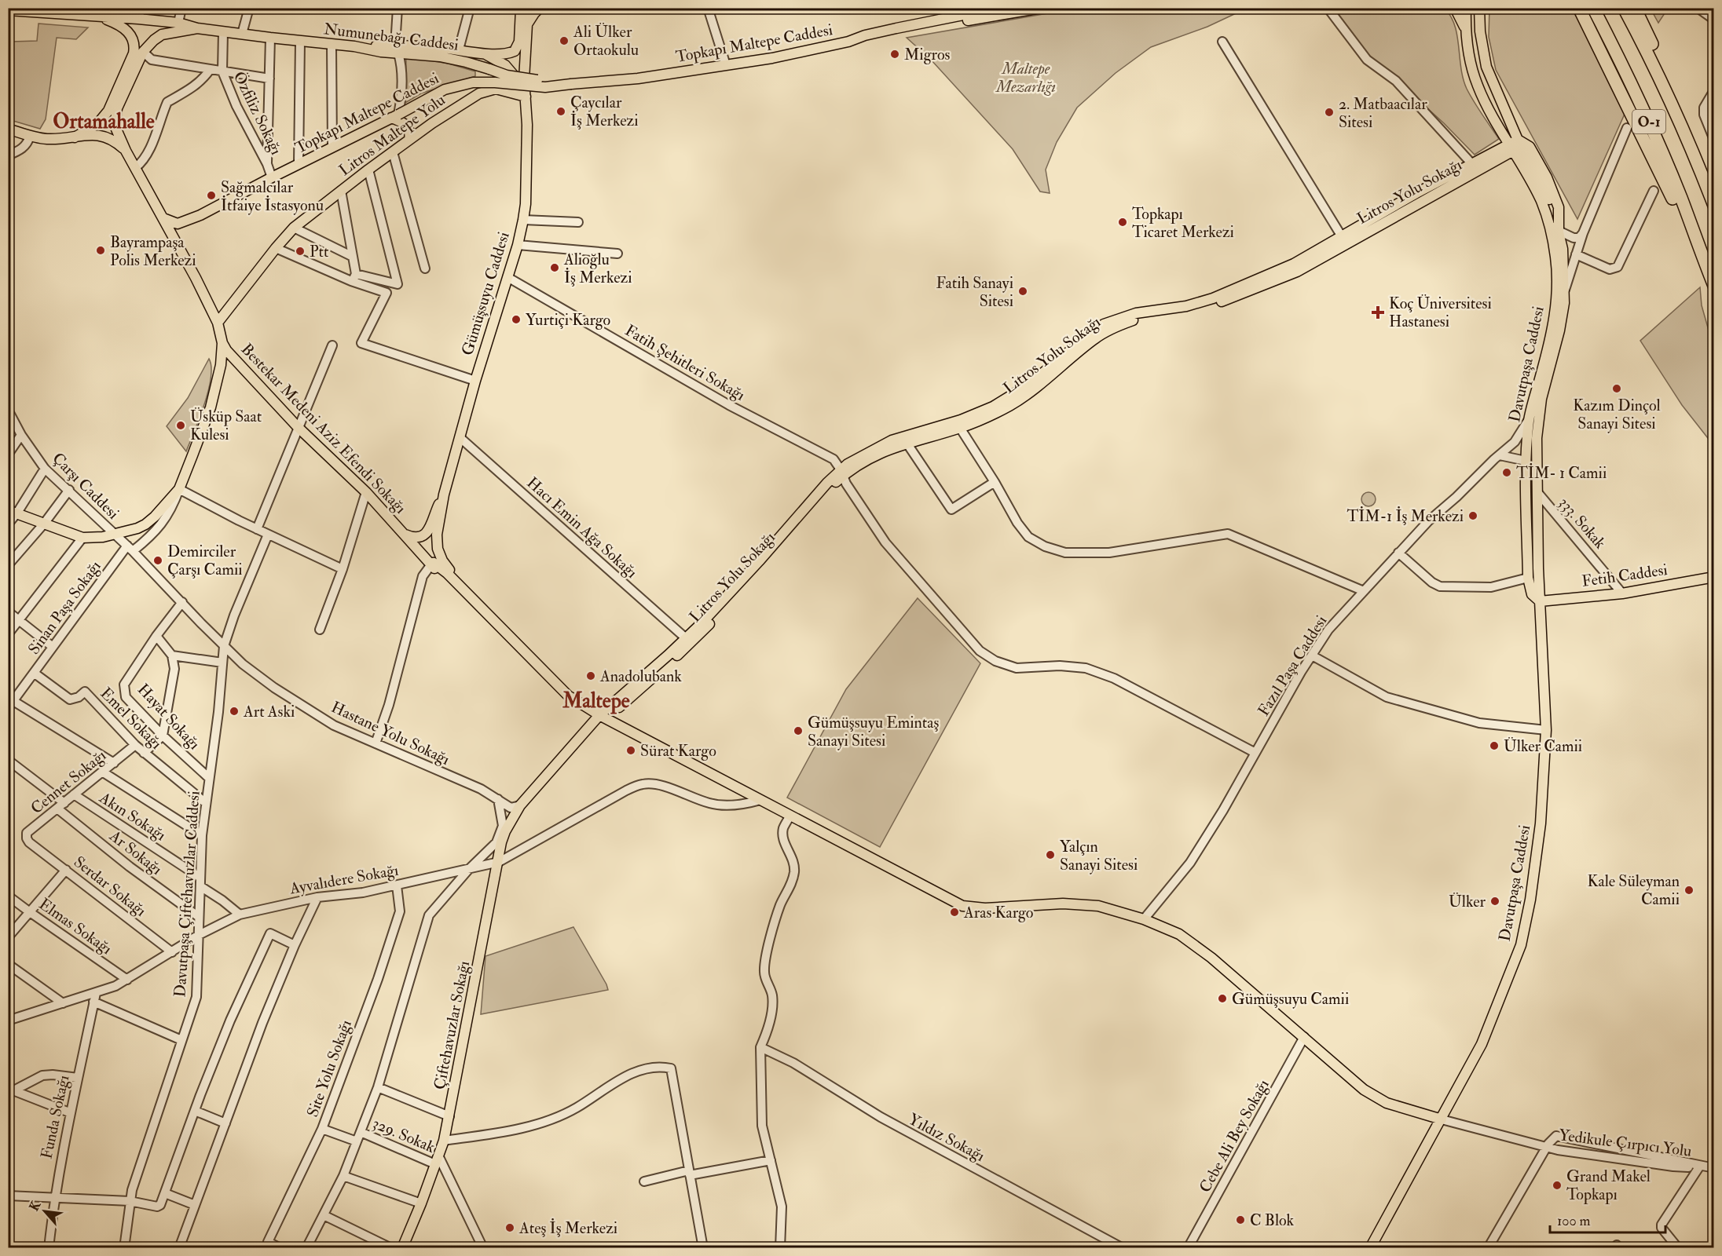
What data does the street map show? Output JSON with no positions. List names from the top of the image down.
{
  "streets": {
    "highway": ["O-1"],
    "main road": [
      "Numunebağı Caddesi",
      "Topkapı Maltepe Caddesi",
      "Litros Maltepe Yolu",
      "Litros Yolu Sokağı",
      "Gümüşsuyu Caddesi",
      "Davutpaşa Caddesi",
      "Bestekar Medeni Aziz Efendi Sokağı",
      "Fetih Caddesi",
      "Çiftehavuzlar Sokağı"
    ],
    "street": [
      "Özfiliz Sokağı",
      "Fatih Şehitleri Sokağı",
      "Çarşı Caddesi",
      "333. Sokak",
      "Hacı Emin Ağa Sokağı",
      "Sinan Paşa Sokağı",
      "Fazıl Paşa Caddesi",
      "Hayat Sokağı",
      "Emel Sokağı",
      "Hastane Yolu Sokağı",
      "Cennet Sokağı",
      "Akın Sokağı",
      "Ar Sokağı",
      "Ayvalıdere Sokağı",
      "Serdar Sokağı",
      "Davutpaşa Çiftehavuzlar Caddesi",
      "Elmas Sokağı",
      "Site Yolu Sokağı",
      "Funda Sokağı",
      "329. Sokak",
      "Cebe Ali Bey Sokağı",
      "Yıldız Sokağı",
      "Yedikule Çırpıcı Yolu"
    ]
  },
  "crossings": [
    ["Numunebağı Caddesi", "Topkapı Maltepe Caddesi"],
    ["Numunebağı Caddesi", "Özfiliz Sokağı"],
    ["Topkapı Maltepe Caddesi", "Özfiliz Sokağı"],
    ["Litros Maltepe Yolu", "Gümüşsuyu Caddesi"],
    ["Litros Yolu Sokağı", "Fatih Şehitleri Sokağı"],
    ["Litros Yolu Sokağı", "Davutpaşa Caddesi"],
    ["Litros Yolu Sokağı", "Hacı Emin Ağa Sokağı"],
    ["Litros Yolu Sokağı", "Hastane Yolu Sokağı"],
    ["Litros Yolu Sokağı", "Çiftehavuzlar Sokağı"],
    ["Gümüşsuyu Caddesi", "Fatih Şehitleri Sokağı"],
    ["Gümüşsuyu Caddesi", "Hacı Emin Ağa Sokağı"],
    ["Fatih Şehitleri Sokağı", "Fazıl Paşa Caddesi"],
    ["Davutpaşa Caddesi", "333. Sokak"],
    ["Davutpaşa Caddesi", "Fetih Caddesi"],
    ["Davutpaşa Caddesi", "Fazıl Paşa Caddesi"],
    ["Davutpaşa Caddesi", "Yedikule Çırpıcı Yolu"],
    ["Çarşı Caddesi", "Hastane Yolu Sokağı"],
    ["333. Sokak", "Fetih Caddesi"],
    ["Sinan Paşa Sokağı", "Emel Sokağı"],
    ["Sinan Paşa Sokağı", "Hastane Yolu Sokağı"],
    ["Hayat Sokağı", "Hastane Yolu Sokağı"],
    ["Hayat Sokağı", "Davutpaşa Çiftehavuzlar Caddesi"],
    ["Emel Sokağı", "Cennet Sokağı"],
    ["Emel Sokağı", "Davutpaşa Çiftehavuzlar Caddesi"],
    ["Hastane Yolu Sokağı", "Davutpaşa Çiftehavuzlar Caddesi"],
    ["Hastane Yolu Sokağı", "Çiftehavuzlar Sokağı"],
    ["Cennet Sokağı", "Akın Sokağı"],
    ["Cennet Sokağı", "Ar Sokağı"],
    ["Cennet Sokağı", "Serdar Sokağı"],
    ["Akın Sokağı", "Davutpaşa Çiftehavuzlar Caddesi"],
    ["Ar Sokağı", "Davutpaşa Çiftehavuzlar Caddesi"],
    ["Ayvalıdere Sokağı", "Serdar Sokağı"],
    ["Ayvalıdere Sokağı", "Davutpaşa Çiftehavuzlar Caddesi"],
    ["Ayvalıdere Sokağı", "Elmas Sokağı"],
    ["Ayvalıdere Sokağı", "Çiftehavuzlar Sokağı"],
    ["Ayvalıdere Sokağı", "Site Yolu Sokağı"],
    ["Ayvalıdere Sokağı", "Funda Sokağı"],
    ["Çiftehavuzlar Sokağı", "329. Sokak"]
  ],
  "districts": ["Ortamahalle", "Maltepe"],
  "parks": ["Maltepe Mezarlığı"],
  "places": {
    "other": [
      "Ali Ülker Ortaokulu",
      "Migros",
      "Çaycılar İş Merkezi",
      "2. Matbaacılar Sitesi",
      "Sağmalcılar İtfaiye İstasyonu",
      "Topkapı Ticaret Merkezi",
      "Bayrampaşa Polis Merkezi",
      "Ptt",
      "Alioğlu İş Merkezi",
      "Fatih Sanayi Sitesi",
      "Yurtiçi Kargo",
      "Kazım Dinçol Sanayi Sitesi",
      "Üsküp Saat Kulesi",
      "TİM- 1 Camii",
      "TİM-1 İş Merkezi",
      "Demirciler Çarşı Camii",
      "Anadolubank",
      "Art Aski",
      "Gümüşsuyu Emintaş Sanayi Sitesi",
      "Ülker Camii",
      "Sürat Kargo",
      "Yalçın Sanayi Sitesi",
      "Kale Süleyman Camii",
      "Ülker",
      "Aras Kargo",
      "Gümüşsuyu Camii",
      "Grand Makel Topkapı",
      "C Blok",
      "Ateş İş Merkezi"
    ],
    "health": ["Koç Üniversitesi Hastanesi"]
  },
  "scale_bar": "100 m",
  "north": "top left"
}
